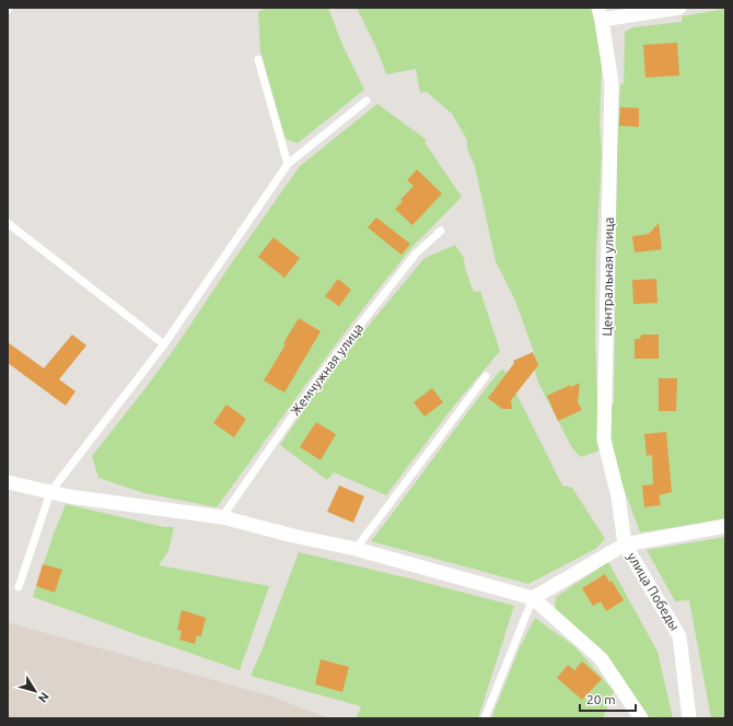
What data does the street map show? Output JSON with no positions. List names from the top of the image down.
{
  "streets": {
    "street": ["Центральная улица", "улица Победы"],
    "lane": ["Жемчужная улица"]
  },
  "crossings": [
    ["Центральная улица", "улица Победы"]
  ],
  "scale_bar": "20 m",
  "north": "bottom right"
}
